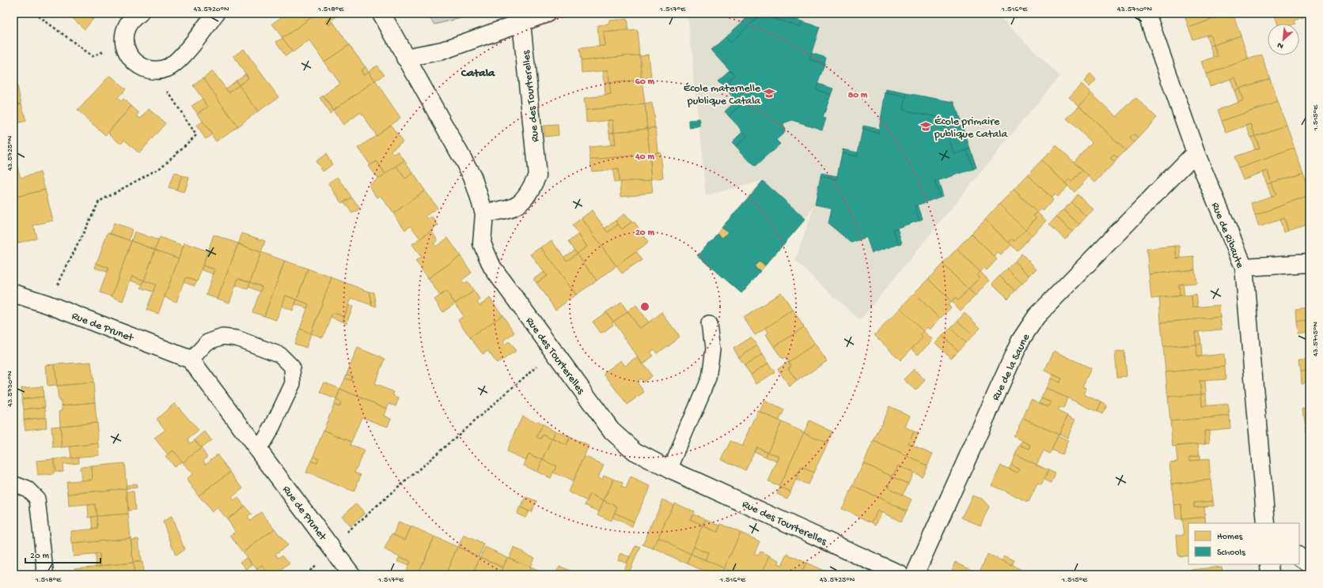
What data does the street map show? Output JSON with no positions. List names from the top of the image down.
{
  "streets": {
    "street": [
      "Rue des Tourterelles",
      "Rue de Ribaute",
      "Rue de Prunet",
      "Rue de la Saune"
    ]
  },
  "crossings": [
    ["Rue de Ribaute", "Rue de la Saune"]
  ],
  "districts": ["Catala"],
  "places": {
    "school or university": ["École maternelle publique Catala", "École primaire publique Catala"]
  },
  "legend": ["Homes", "Schools"],
  "scale_bar": "20 m",
  "north": "bottom left",
  "coordinates": [
    "43.5720°N",
    "1.518°E",
    "1.517°E",
    "1.516°E",
    "43.5710°N",
    "1.515°E",
    "43.5725°N",
    "43.5715°N",
    "43.5730°N"
  ],
  "rings": [
    "60 m",
    "80 m",
    "40 m",
    "20 m"
  ]
}
